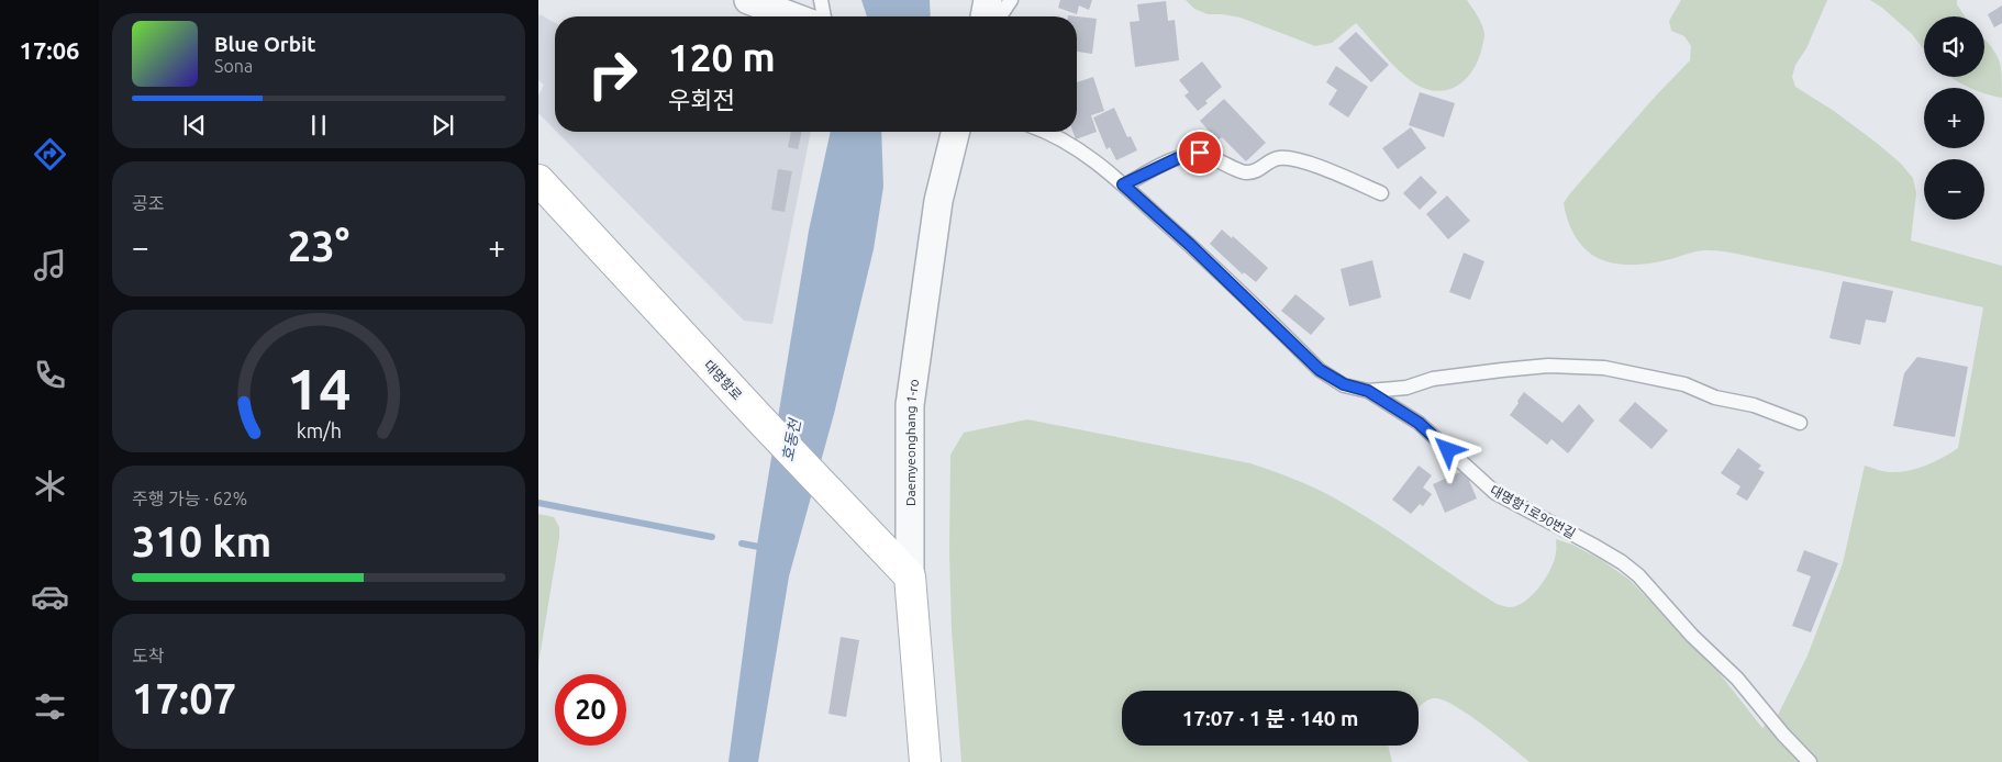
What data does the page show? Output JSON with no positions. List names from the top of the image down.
{
  "streets": {
    "street": ["대명항로", "Daemyeonghang 1-ro"],
    "lane": ["대명항1로90번길"]
  },
  "crossings": [
    ["대명항로", "Daemyeonghang 1-ro"]
  ],
  "water": ["호동천"],
  "page": {
    "tabs": "17:06",
    "map_buttons": ["+", "−"],
    "turn": ["120 m", "우회전"],
    "song": ["Blue Orbit", "Sona"],
    "tile": [
      "공조",
      ["주행 가능 · 62%", "310 km"],
      ["도착", "17:07"]
    ],
    "heat": ["−", "23°", "+"],
    "limit": "20",
    "trip": "17:07 · 1 분 · 140 m",
    "gauge": ["14", "km/h"]
  }
}
